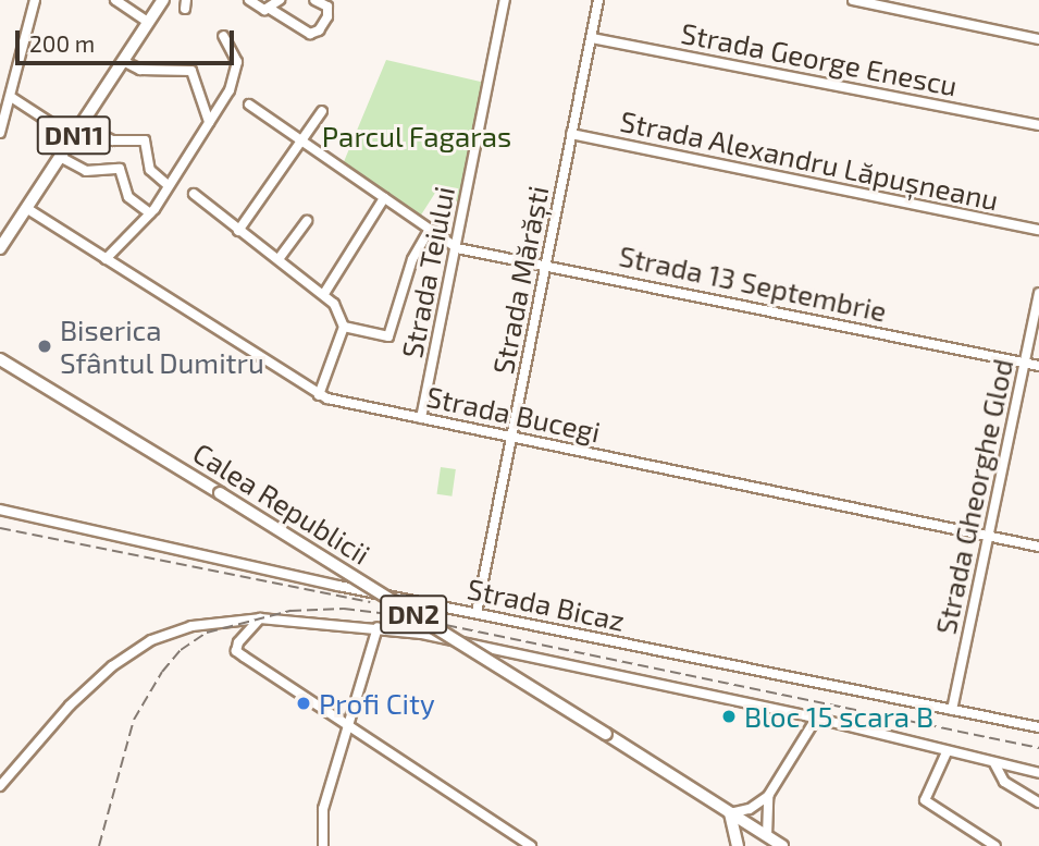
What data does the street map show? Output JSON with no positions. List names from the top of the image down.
{
  "streets": {
    "main road": ["DN11", "Calea Republicii", "DN2"],
    "street": [
      "Strada George Enescu",
      "Strada Alexandru Lăpușneanu",
      "Strada Teiului",
      "Strada Mărăști",
      "Strada 13 Septembrie",
      "Strada Bucegi",
      "Strada Gheorghe Glod",
      "Strada Bicaz"
    ]
  },
  "crossings": [
    ["Strada George Enescu", "Strada Mărăști"],
    ["DN11", "Strada Bucegi"],
    ["Strada Alexandru Lăpușneanu", "Strada Mărăști"],
    ["Strada Teiului", "Strada 13 Septembrie"],
    ["Strada Teiului", "Strada Bucegi"],
    ["Strada Mărăști", "Strada 13 Septembrie"],
    ["Strada Mărăști", "Strada Bucegi"],
    ["Strada Mărăști", "Strada Bicaz"],
    ["Strada 13 Septembrie", "Strada Gheorghe Glod"],
    ["Strada Bucegi", "Strada Gheorghe Glod"],
    ["Strada Gheorghe Glod", "Strada Bicaz"],
    ["Calea Republicii", "DN2"]
  ],
  "parks": ["Parcul Fagaras"],
  "places": ["Biserica Sfântul Dumitru", "Profi City", "Bloc 15 scara B"],
  "scale_bar": "200 m"
}
